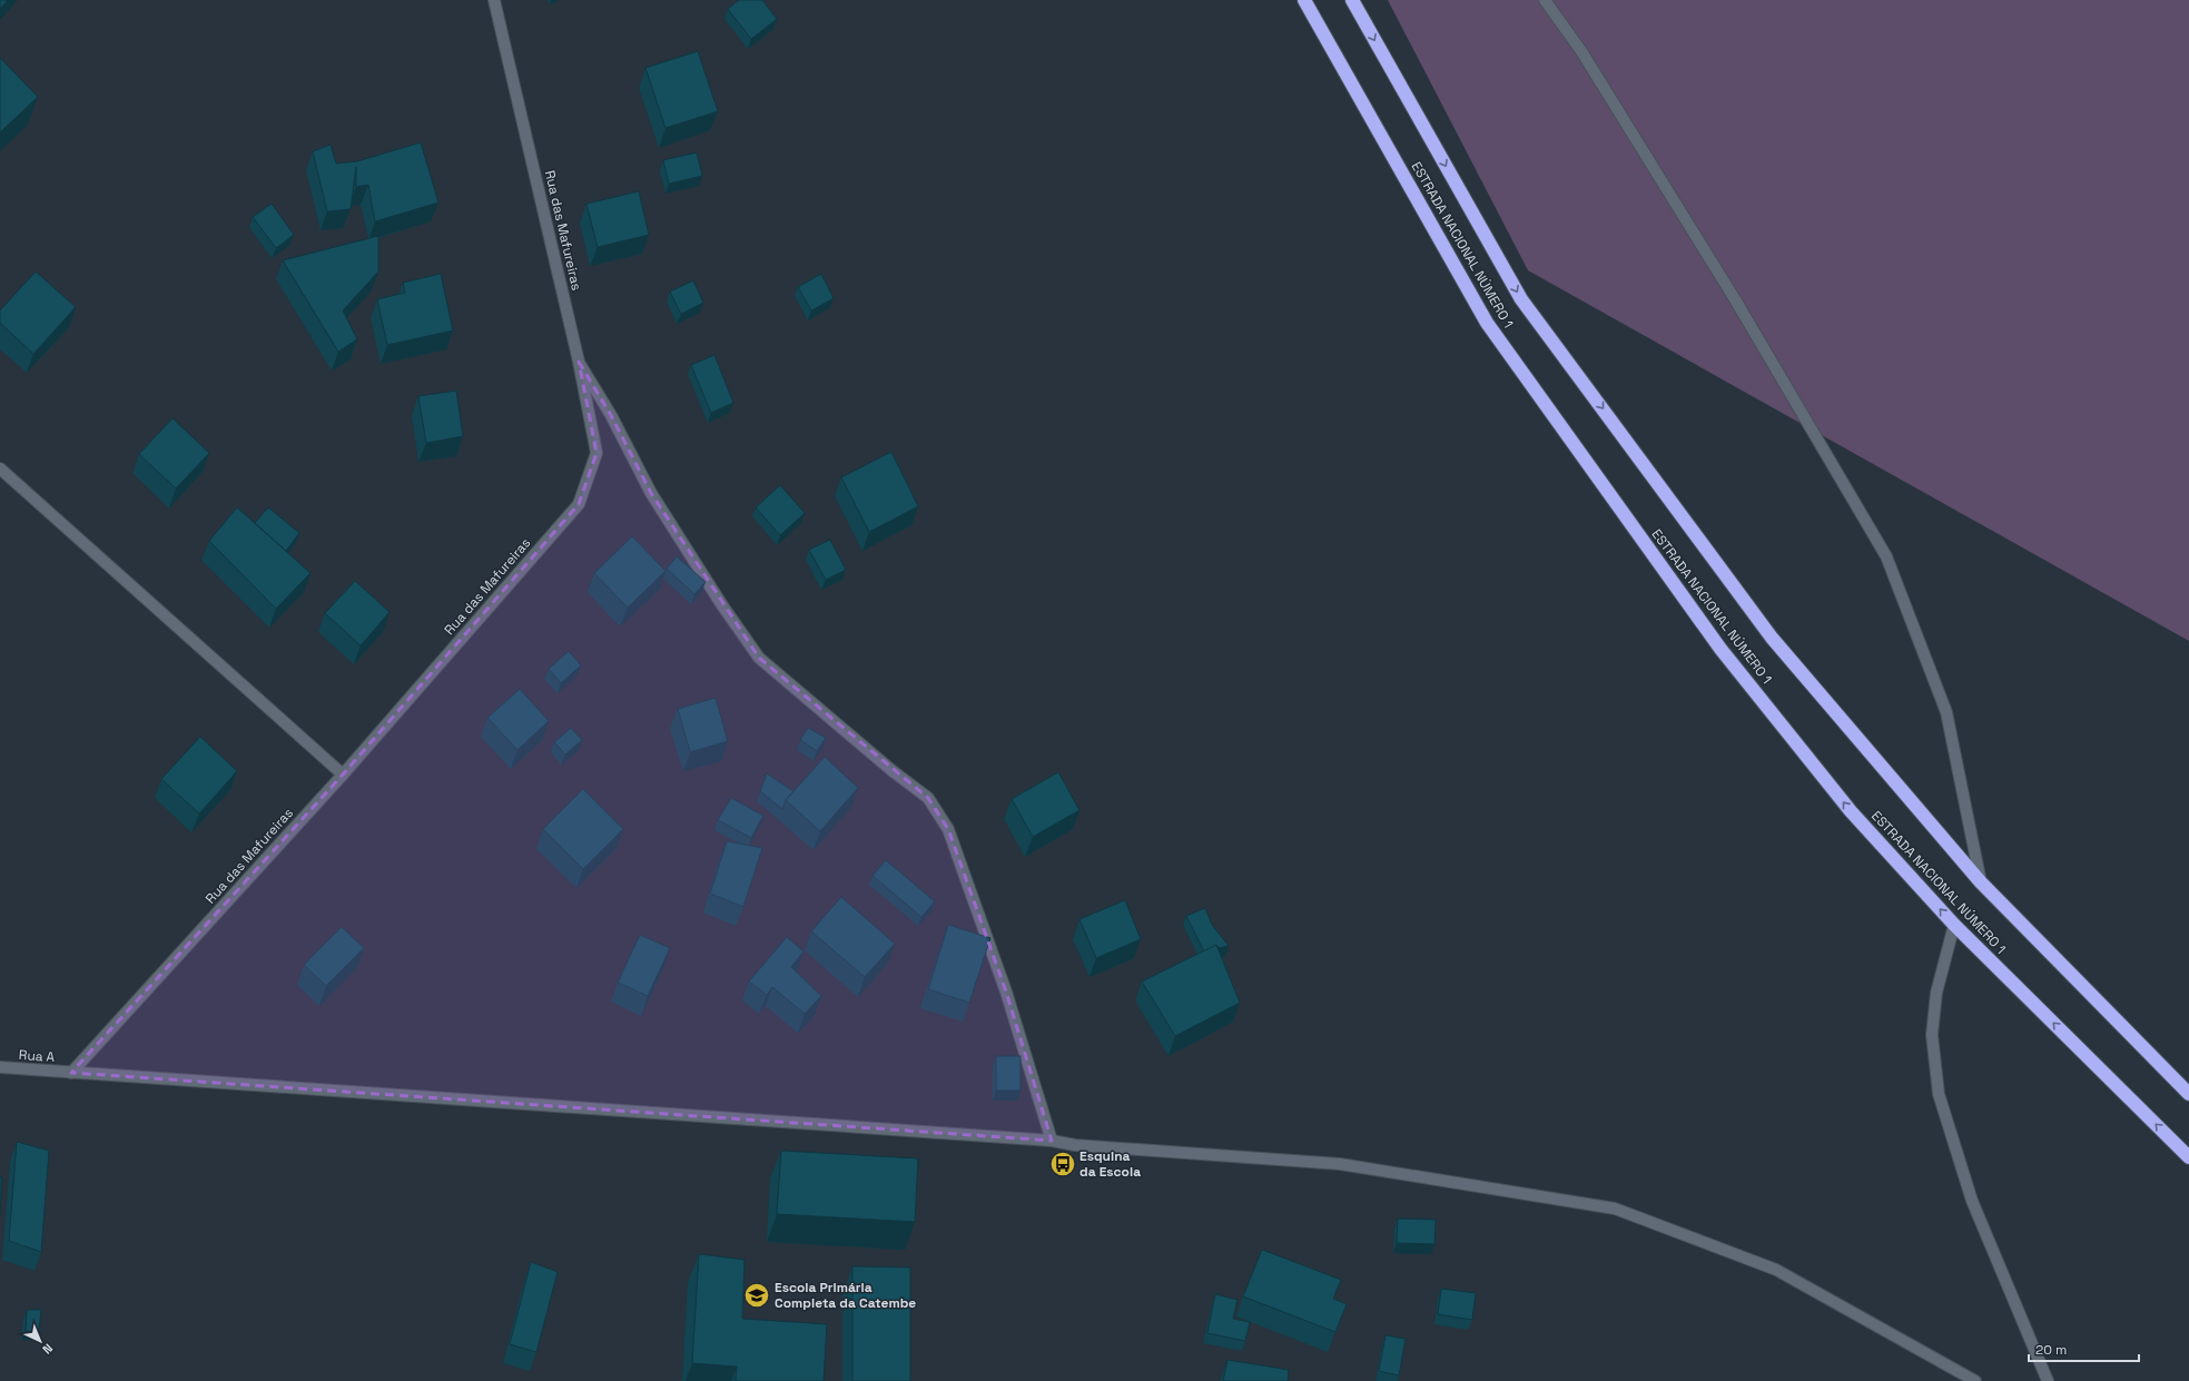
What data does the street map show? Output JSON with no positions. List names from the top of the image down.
{
  "streets": {
    "highway": ["ESTRADA NACIONAL NÚMERO 1"],
    "street": ["Rua das Mafureiras", "Rua A"]
  },
  "crossings": [
    ["Rua das Mafureiras", "Rua A"]
  ],
  "places": {
    "bus stop": ["Esquina da Escola"],
    "school or university": ["Escola Primária Completa da Catembe"]
  },
  "scale_bar": "20 m",
  "north": "bottom right"
}
